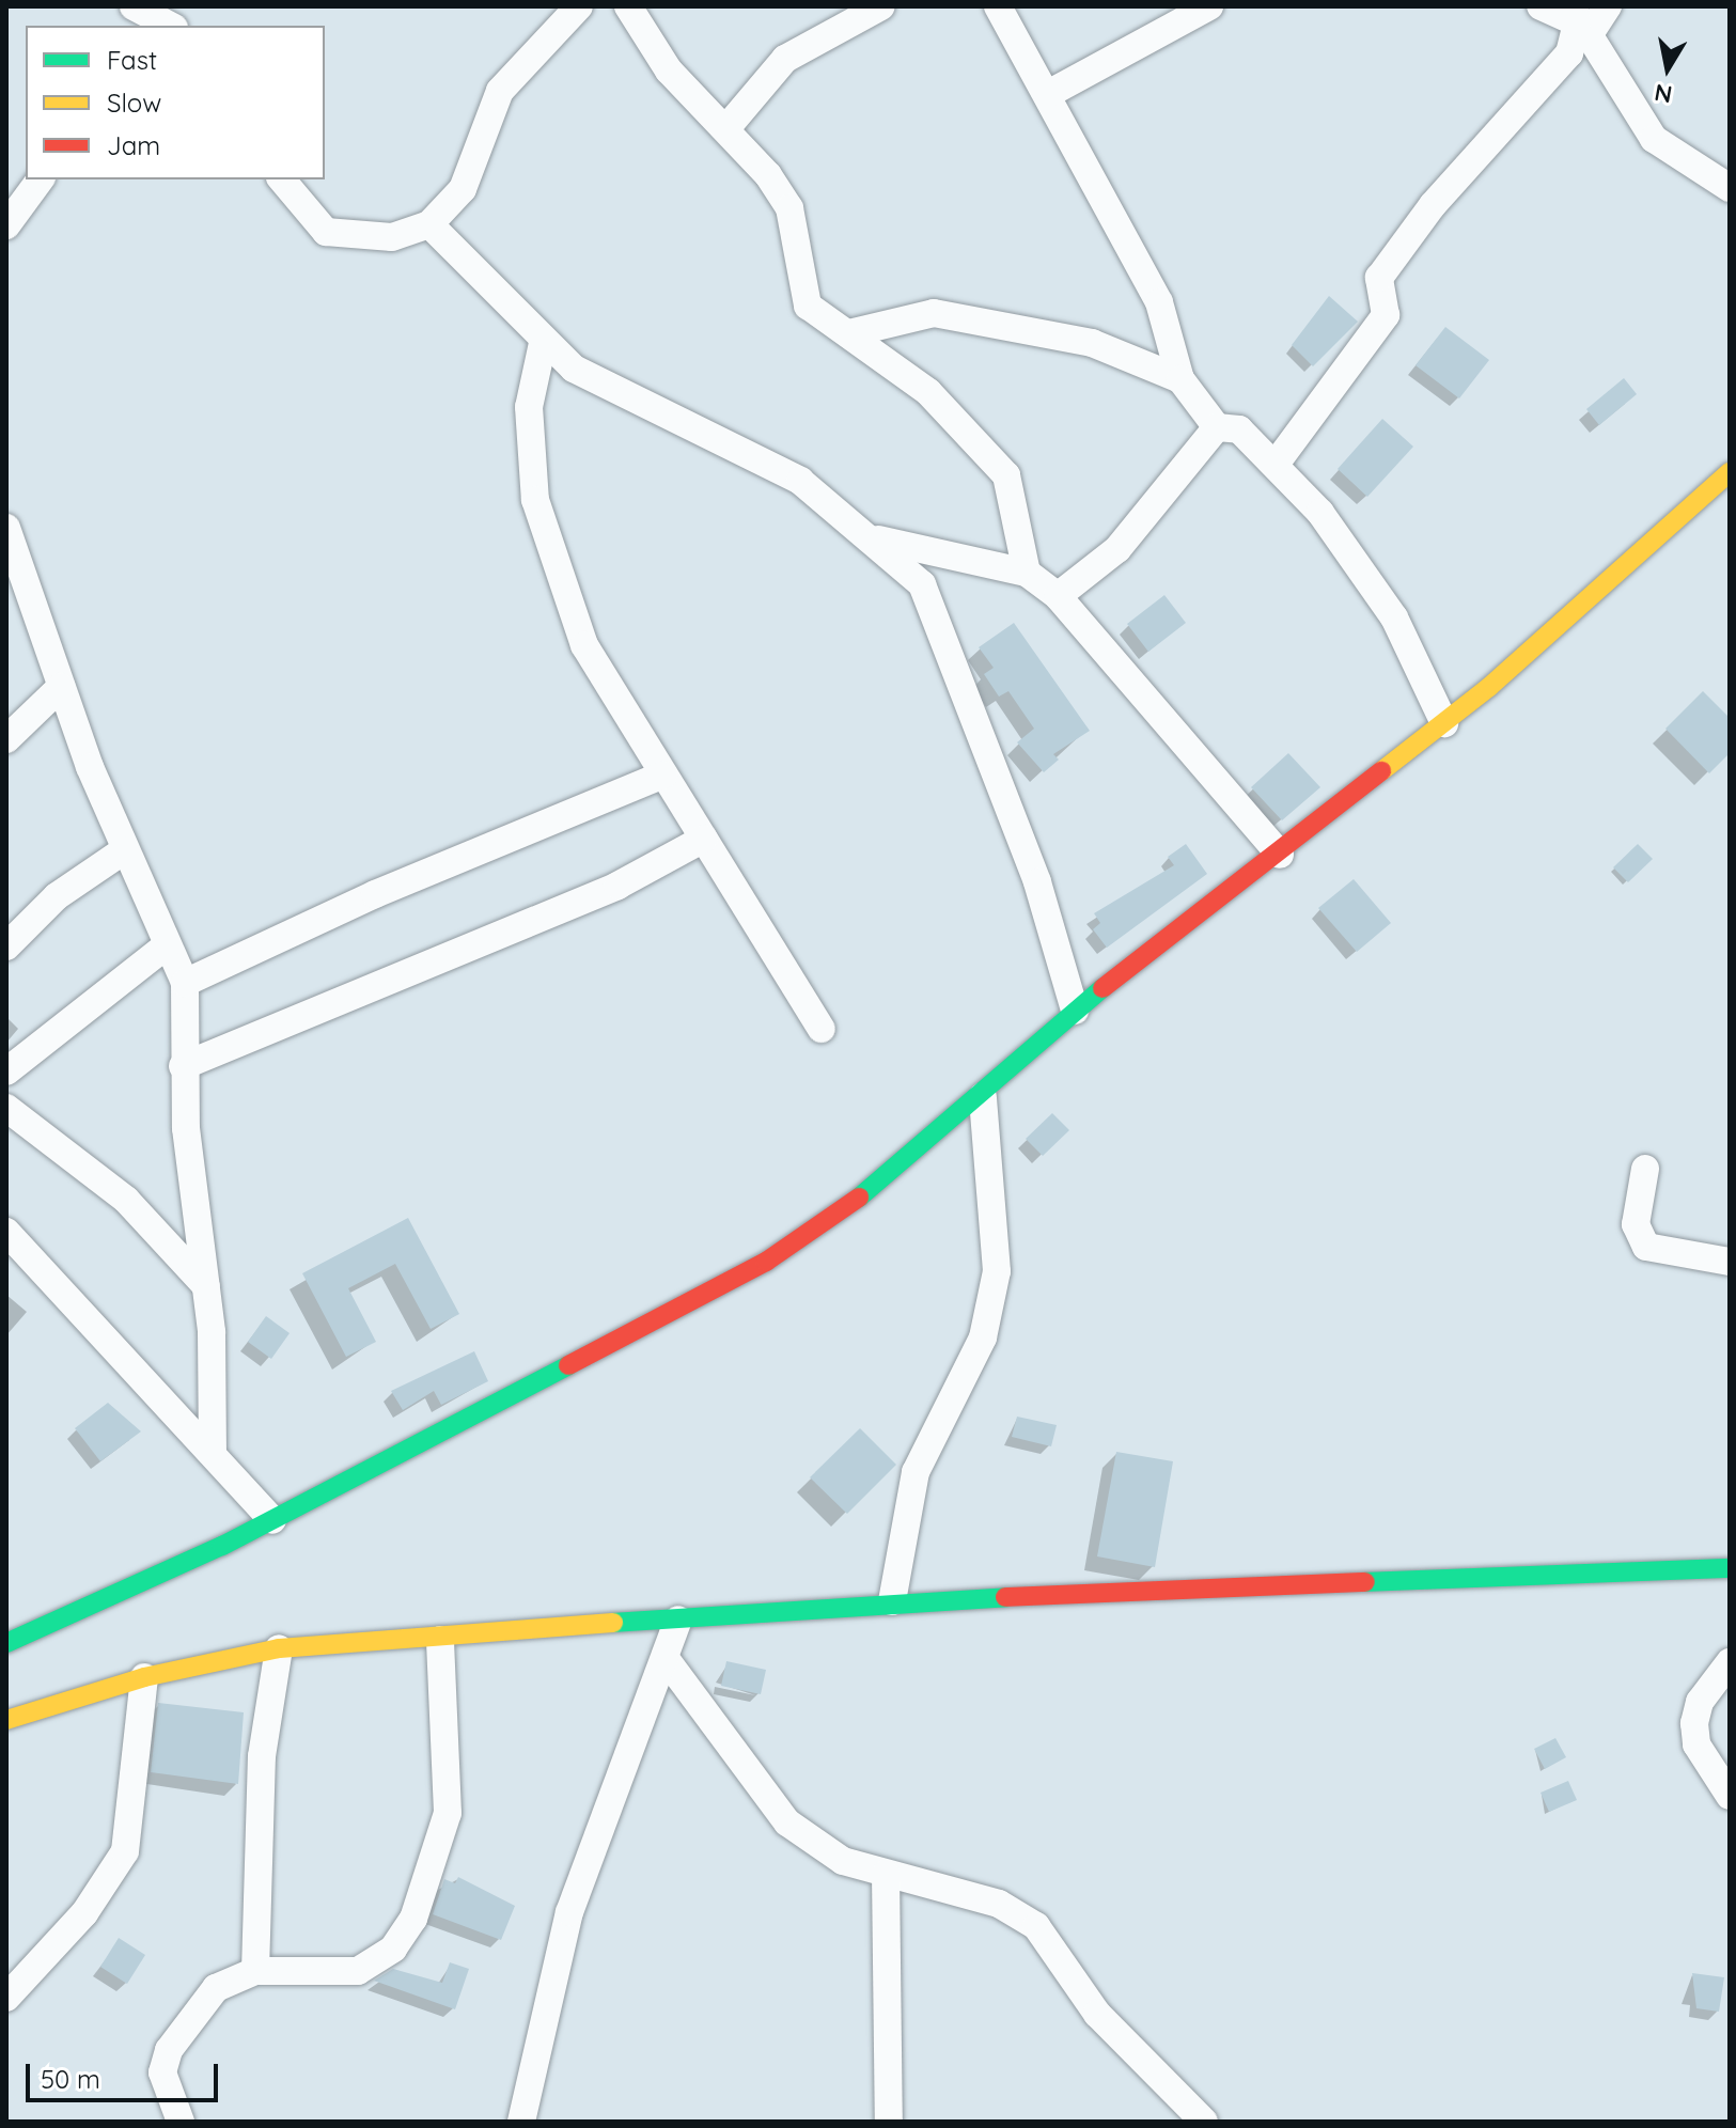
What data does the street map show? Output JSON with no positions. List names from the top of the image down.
{
  "legend": ["Fast", "Slow", "Jam"],
  "scale_bar": "50 m",
  "north": "bottom"
}
